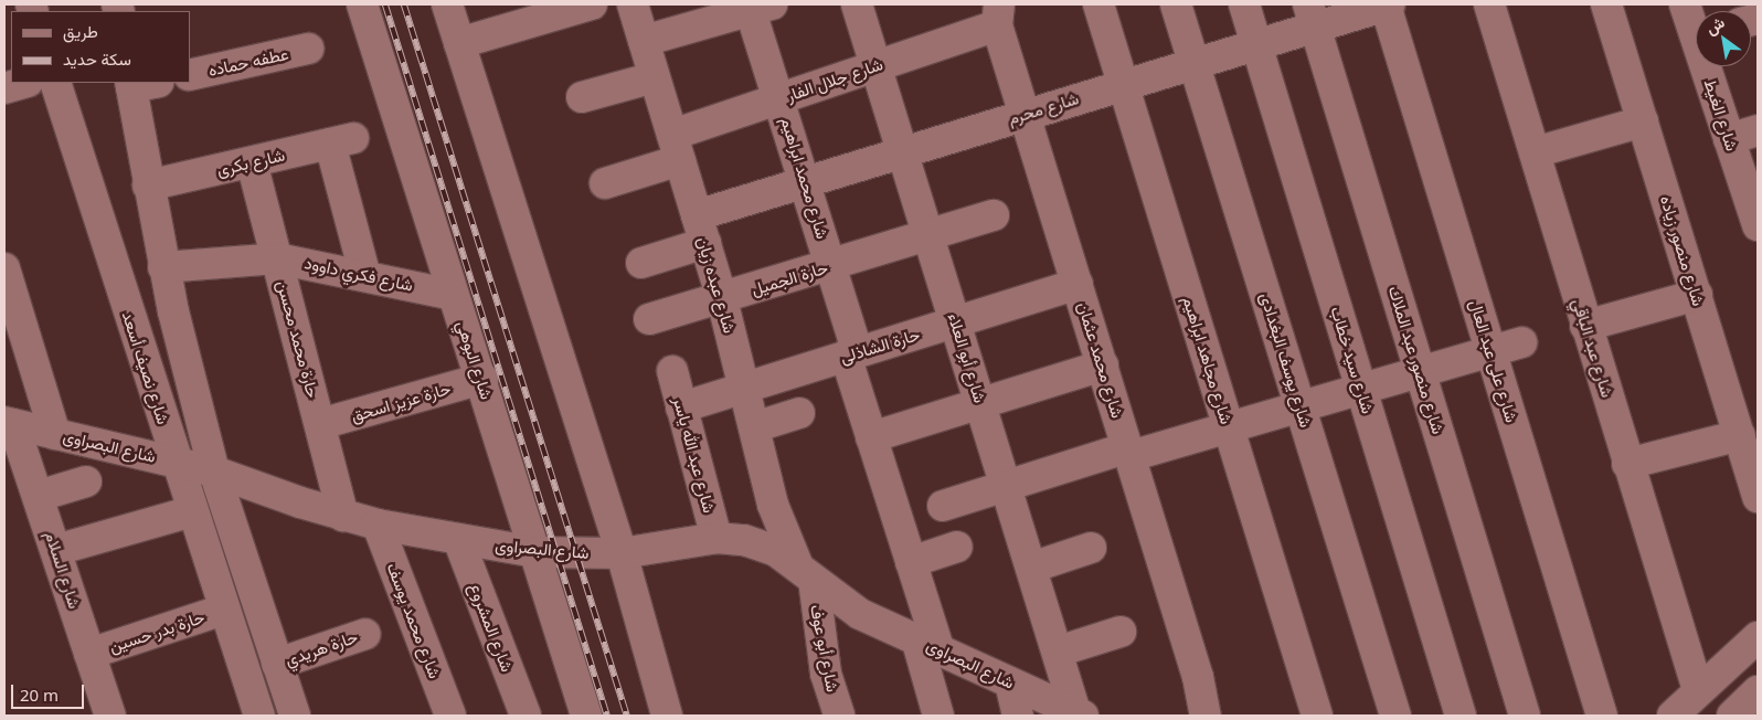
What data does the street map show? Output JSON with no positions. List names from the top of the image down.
{
  "streets": {
    "street": [
      "عطفه حماده",
      "شارع جلال الفار",
      "شارع محرم",
      "شارع الغيط",
      "شارع بكرى",
      "شارع محمد ابراهيم",
      "شارع منصور زياده",
      "شارع فكري داوود",
      "حارة الجميل",
      "شارع عبده زيان",
      "حارة محمد محسن",
      "حارة الشاذلى",
      "شارع عبد الباقي",
      "شارع أبو العلاء",
      "شارع البوهي",
      "شارع محمد عثمان",
      "شارع مجاهد ابراهيم",
      "شارع يوسف البغدادى",
      "شارع سيد خطاب",
      "شارع منصور عبد الملاك",
      "شارع على عبد العال",
      "شارع نصيف أسعد",
      "حارة عزيز اسحق",
      "شارع البصراوى",
      "شارع عبد الله ياسر",
      "شارع السلام",
      "شارع محمد يوسف",
      "شارع المشروع",
      "حارة بدر حسين",
      "حارة هريدي",
      "شارع أبو عوف"
    ]
  },
  "crossings": [
    ["شارع جلال الفار", "شارع محمد ابراهيم"],
    ["شارع جلال الفار", "شارع عبده زيان"],
    ["شارع جلال الفار", "شارع أبو العلاء"],
    ["شارع جلال الفار", "شارع محمد عثمان"],
    ["شارع محرم", "شارع محمد ابراهيم"],
    ["شارع محرم", "شارع عبده زيان"],
    ["شارع محرم", "شارع أبو العلاء"],
    ["شارع محرم", "شارع محمد عثمان"],
    ["شارع محرم", "شارع مجاهد ابراهيم"],
    ["شارع محرم", "شارع يوسف البغدادى"],
    ["شارع محرم", "شارع سيد خطاب"],
    ["شارع محرم", "شارع منصور عبد الملاك"],
    ["شارع محرم", "شارع على عبد العال"],
    ["شارع بكرى", "شارع فكري داوود"],
    ["شارع بكرى", "حارة محمد محسن"],
    ["شارع محمد ابراهيم", "حارة الجميل"],
    ["شارع محمد ابراهيم", "حارة الشاذلى"],
    ["شارع محمد ابراهيم", "شارع البصراوى"],
    ["شارع فكري داوود", "حارة محمد محسن"],
    ["شارع فكري داوود", "شارع البوهي"],
    ["حارة الجميل", "شارع عبده زيان"],
    ["حارة الجميل", "شارع أبو العلاء"],
    ["شارع عبده زيان", "حارة الشاذلى"],
    ["شارع عبده زيان", "شارع البصراوى"],
    ["شارع عبده زيان", "شارع أبو عوف"],
    ["حارة محمد محسن", "حارة عزيز اسحق"],
    ["حارة محمد محسن", "شارع البصراوى"],
    ["حارة الشاذلى", "شارع أبو العلاء"],
    ["حارة الشاذلى", "شارع محمد عثمان"],
    ["حارة الشاذلى", "شارع عبد الله ياسر"],
    ["شارع أبو العلاء", "شارع البصراوى"],
    ["شارع البوهي", "حارة عزيز اسحق"],
    ["شارع البوهي", "شارع البصراوى"],
    ["شارع نصيف أسعد", "شارع البصراوى"],
    ["شارع نصيف أسعد", "حارة بدر حسين"],
    ["شارع البصراوى", "شارع عبد الله ياسر"],
    ["شارع البصراوى", "شارع السلام"],
    ["شارع البصراوى", "شارع محمد يوسف"],
    ["شارع البصراوى", "شارع المشروع"],
    ["شارع البصراوى", "شارع أبو عوف"],
    ["شارع السلام", "حارة بدر حسين"]
  ],
  "legend": ["طريق", "سكة حديد"],
  "scale_bar": "20 m",
  "north": "top left"
}
